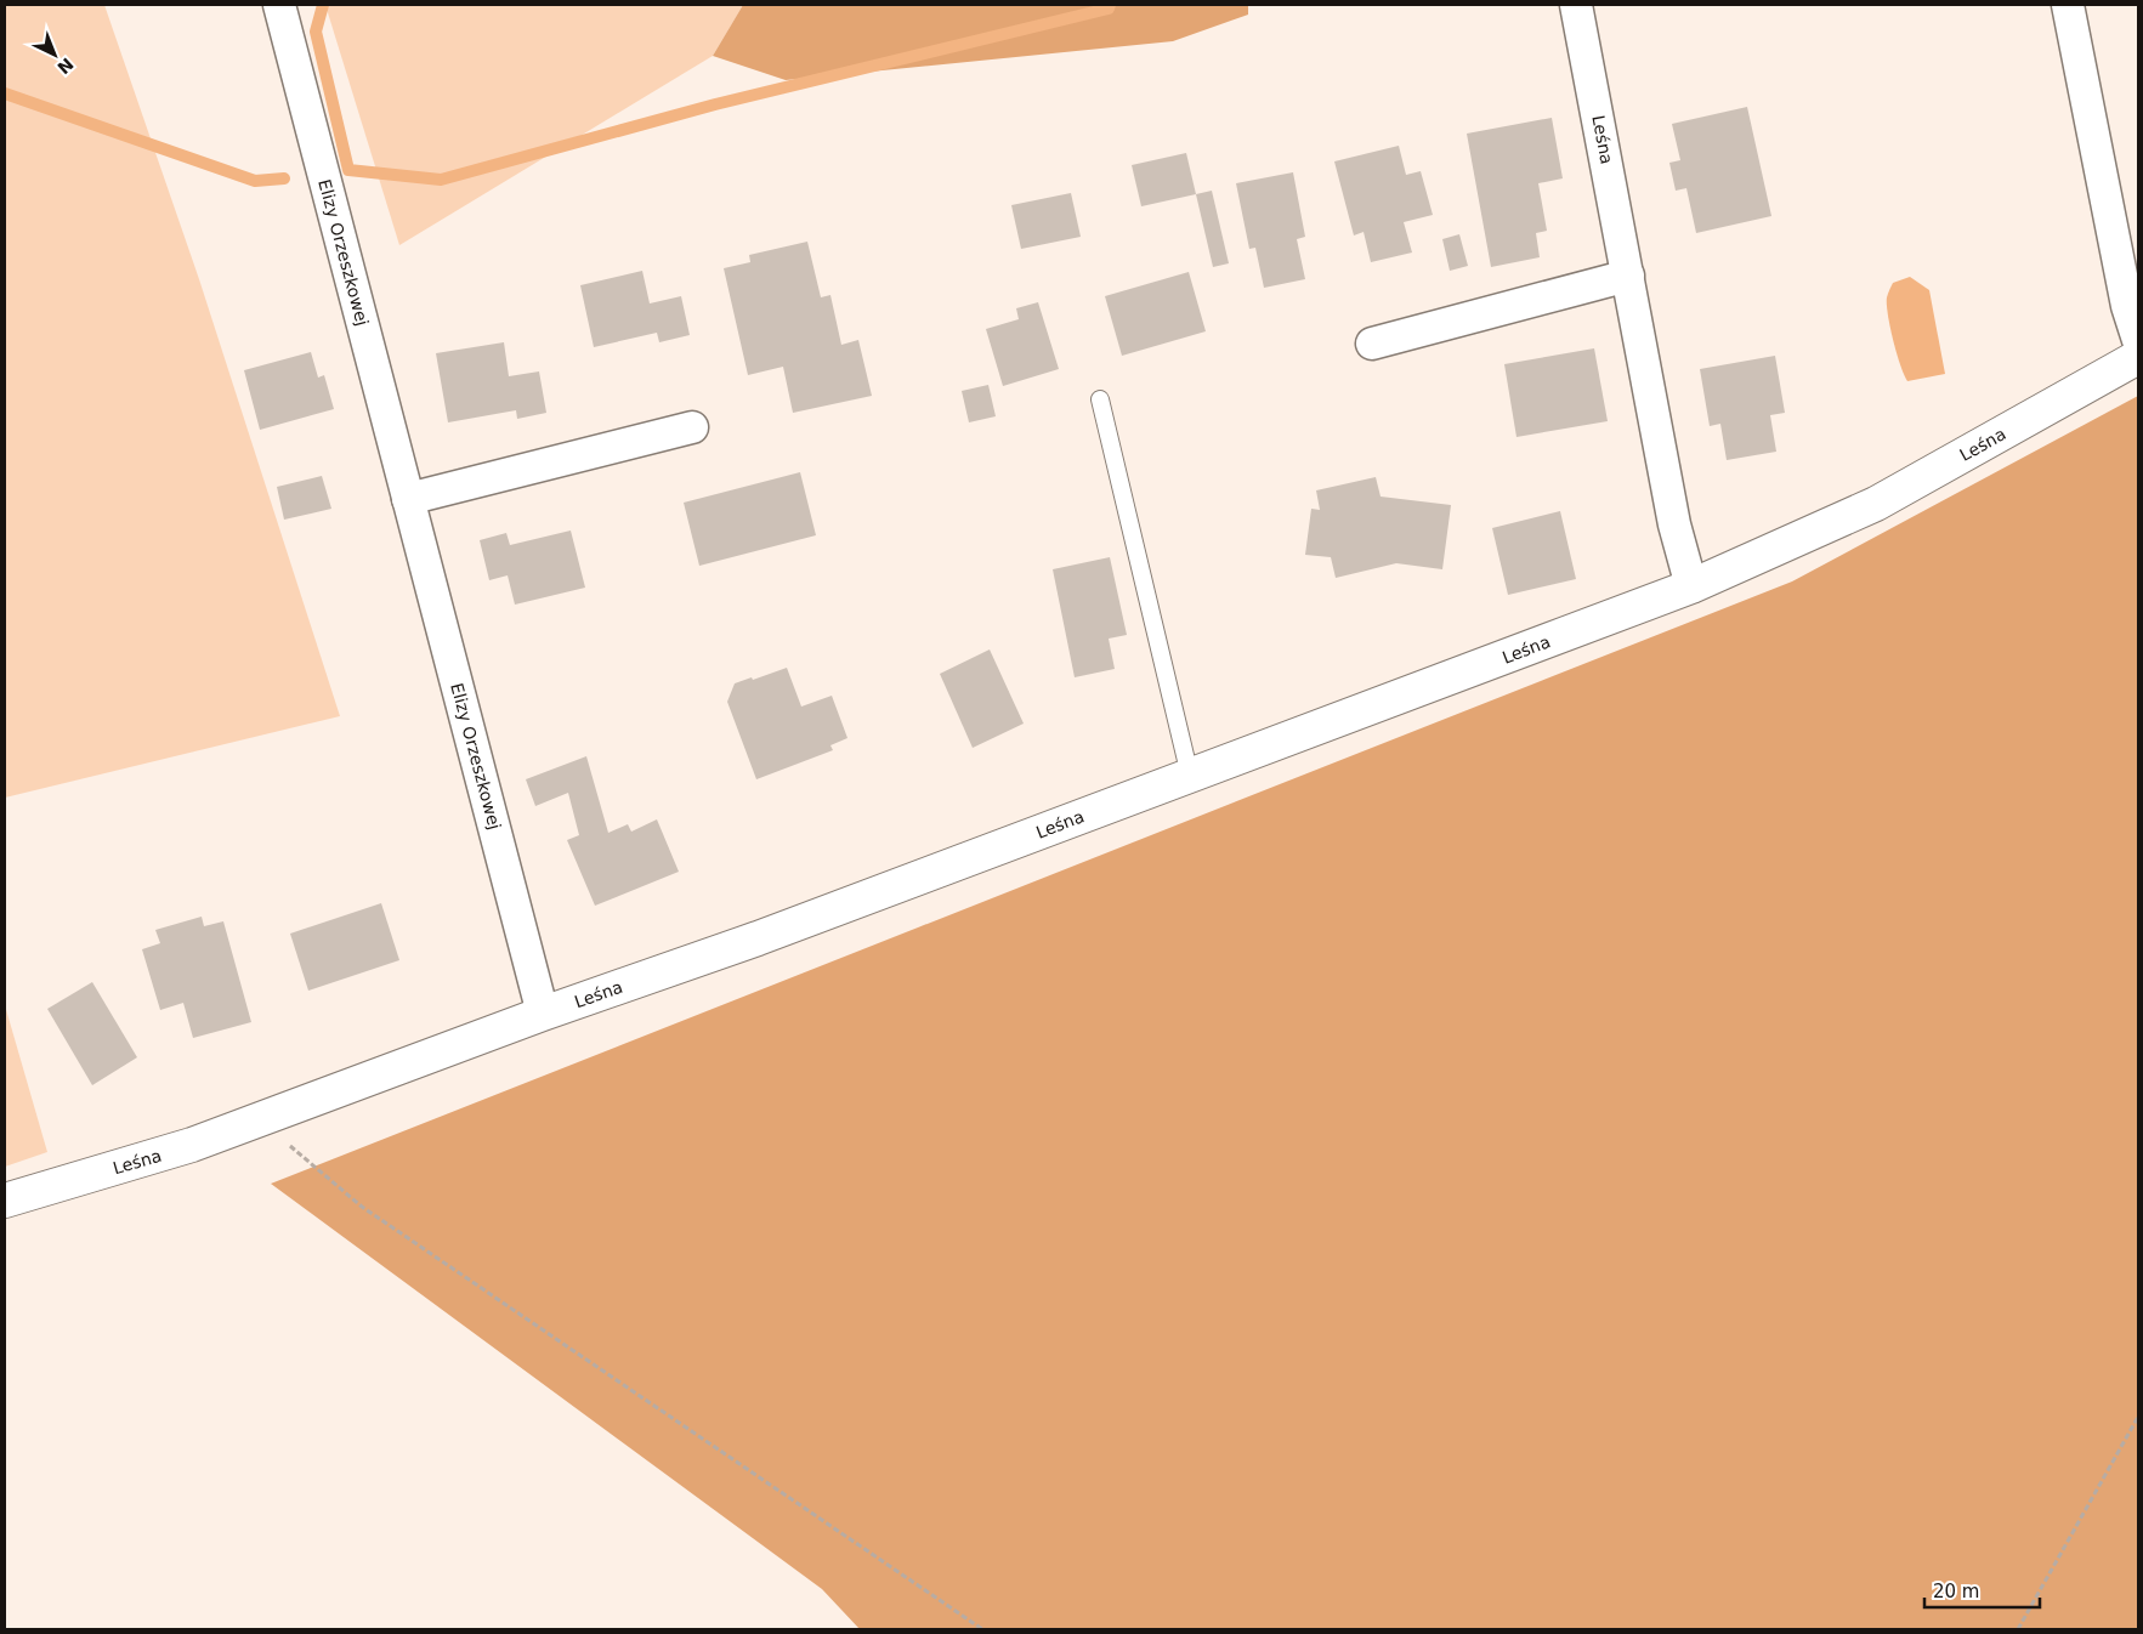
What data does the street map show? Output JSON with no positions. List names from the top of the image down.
{
  "streets": {
    "street": ["Leśna", "Elizy Orzeszkowej"]
  },
  "crossings": [
    ["Leśna", "Elizy Orzeszkowej"]
  ],
  "scale_bar": "20 m",
  "north": "bottom right"
}
